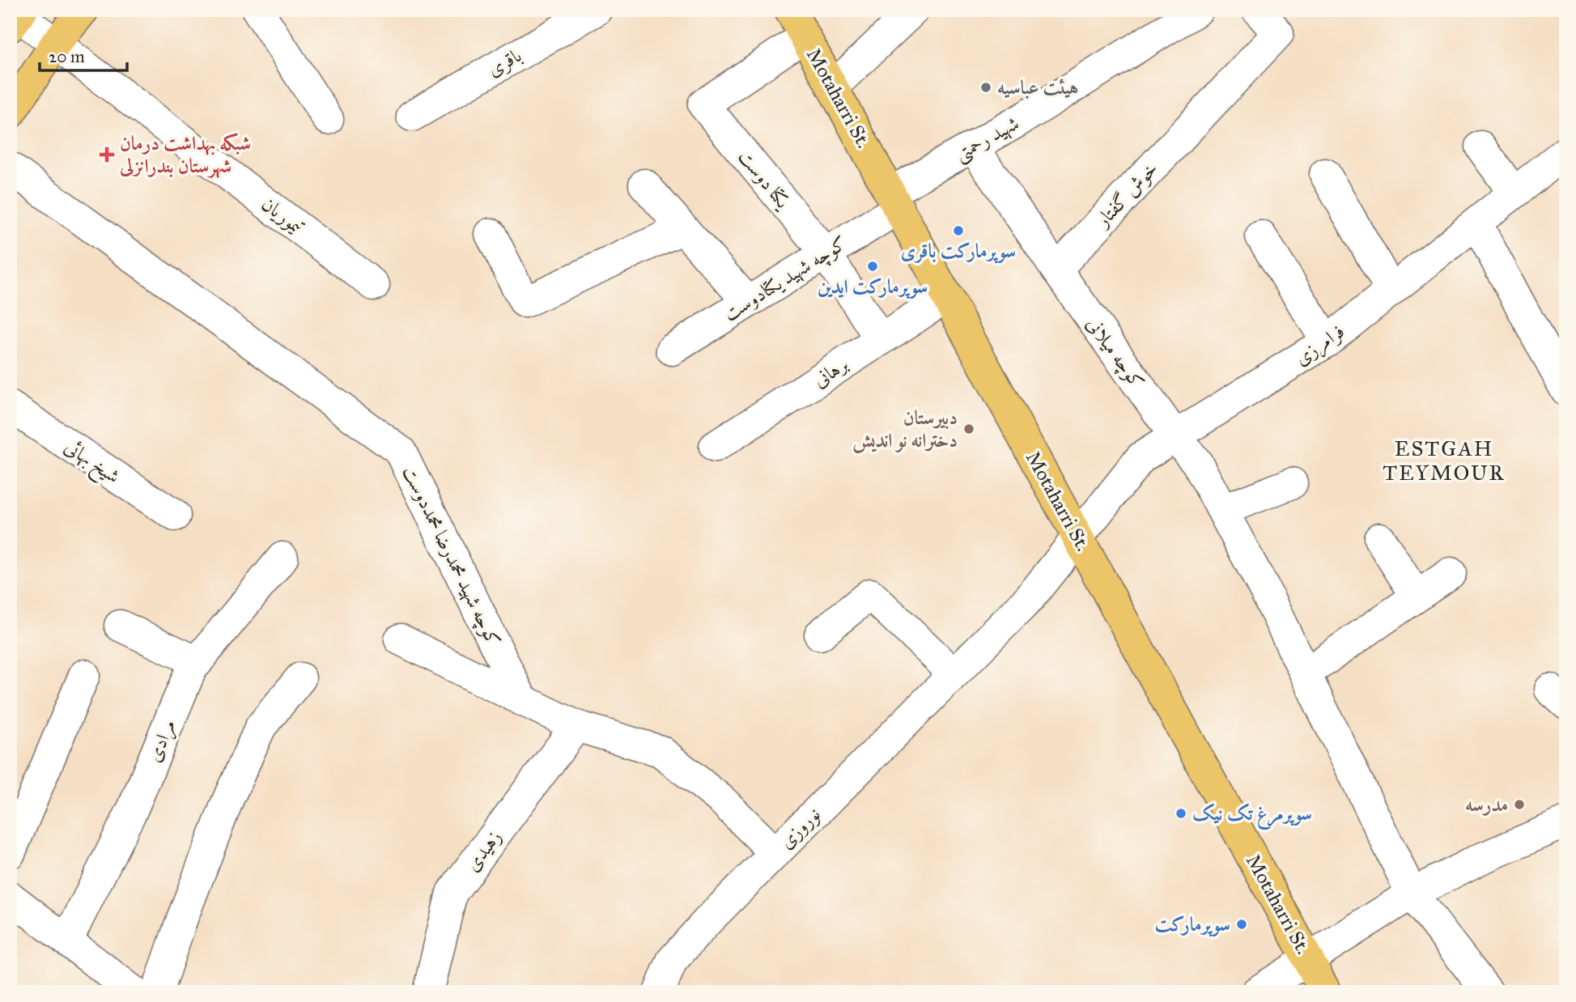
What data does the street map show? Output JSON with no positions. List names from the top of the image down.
{
  "streets": {
    "main road": ["Motaharri St."],
    "street": [
      "باقری",
      "شهید رحمتی",
      "یکتا دوست",
      "خوش گفتار",
      "تیموریان",
      "کوچه شهید یکتادوست",
      "فرامرزی",
      "کوچه میلانی",
      "برهانی",
      "شیخ بهائی",
      "کوچه شهید محمدرضا محمددوست",
      "مرادی",
      "نوروزی",
      "زهیدی"
    ]
  },
  "crossings": [
    ["Motaharri St.", "شهید رحمتی"],
    ["Motaharri St.", "یکتا دوست"],
    ["Motaharri St.", "کوچه شهید یکتادوست"],
    ["Motaharri St.", "فرامرزی"],
    ["Motaharri St.", "برهانی"],
    ["Motaharri St.", "نوروزی"],
    ["شهید رحمتی", "کوچه شهید یکتادوست"],
    ["یکتا دوست", "کوچه شهید یکتادوست"],
    ["یکتا دوست", "برهانی"],
    ["خوش گفتار", "کوچه میلانی"],
    ["فرامرزی", "کوچه میلانی"],
    ["فرامرزی", "نوروزی"]
  ],
  "districts": ["ESTGAH TEYMOUR"],
  "places": {
    "other": [
      "هیئت عباسیه",
      "سوپرمارکت باقری",
      "سوپرمارکت ایدین",
      "دبیرستان دخترانه نو اندیش",
      "مدرسه",
      "سوپرمرغ تک نیک",
      "سوپرمارکت"
    ],
    "health": ["شبکه بهداشت درمان شهرستان بندرانزلی"]
  },
  "scale_bar": "20 m"
}
